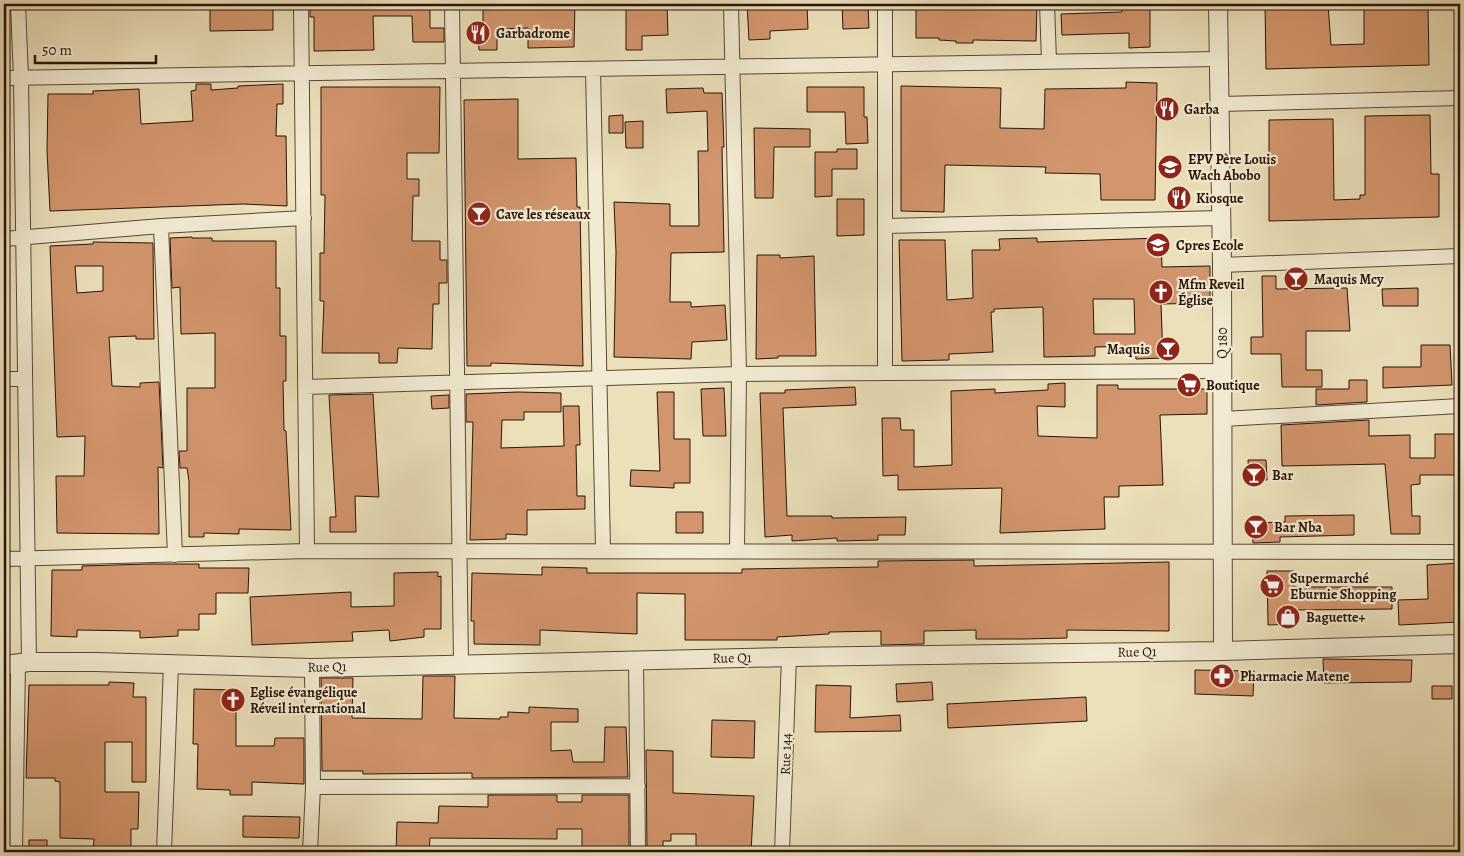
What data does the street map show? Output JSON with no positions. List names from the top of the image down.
{
  "streets": {
    "street": ["Q 180", "Rue Q1", "Rue 144"]
  },
  "crossings": [
    ["Q 180", "Rue Q1"],
    ["Rue Q1", "Rue 144"]
  ],
  "places": {
    "restaurant": ["Garbadrome", "Garba", "Kiosque"],
    "school or university": ["EPV Père Louis Wach Abobo", "Cpres Ecole"],
    "bar": [
      "Cave les réseaux",
      "Maquis Mcy",
      "Maquis",
      "Bar",
      "Bar Nba"
    ],
    "church": ["Mfm Reveil Église", "Eglise évangélique Réveil international"],
    "supermarket": ["Boutique", "Supermarché Eburnie Shopping"],
    "shop": ["Baguette+"],
    "pharmacy": ["Pharmacie Matene"]
  },
  "scale_bar": "50 m"
}
